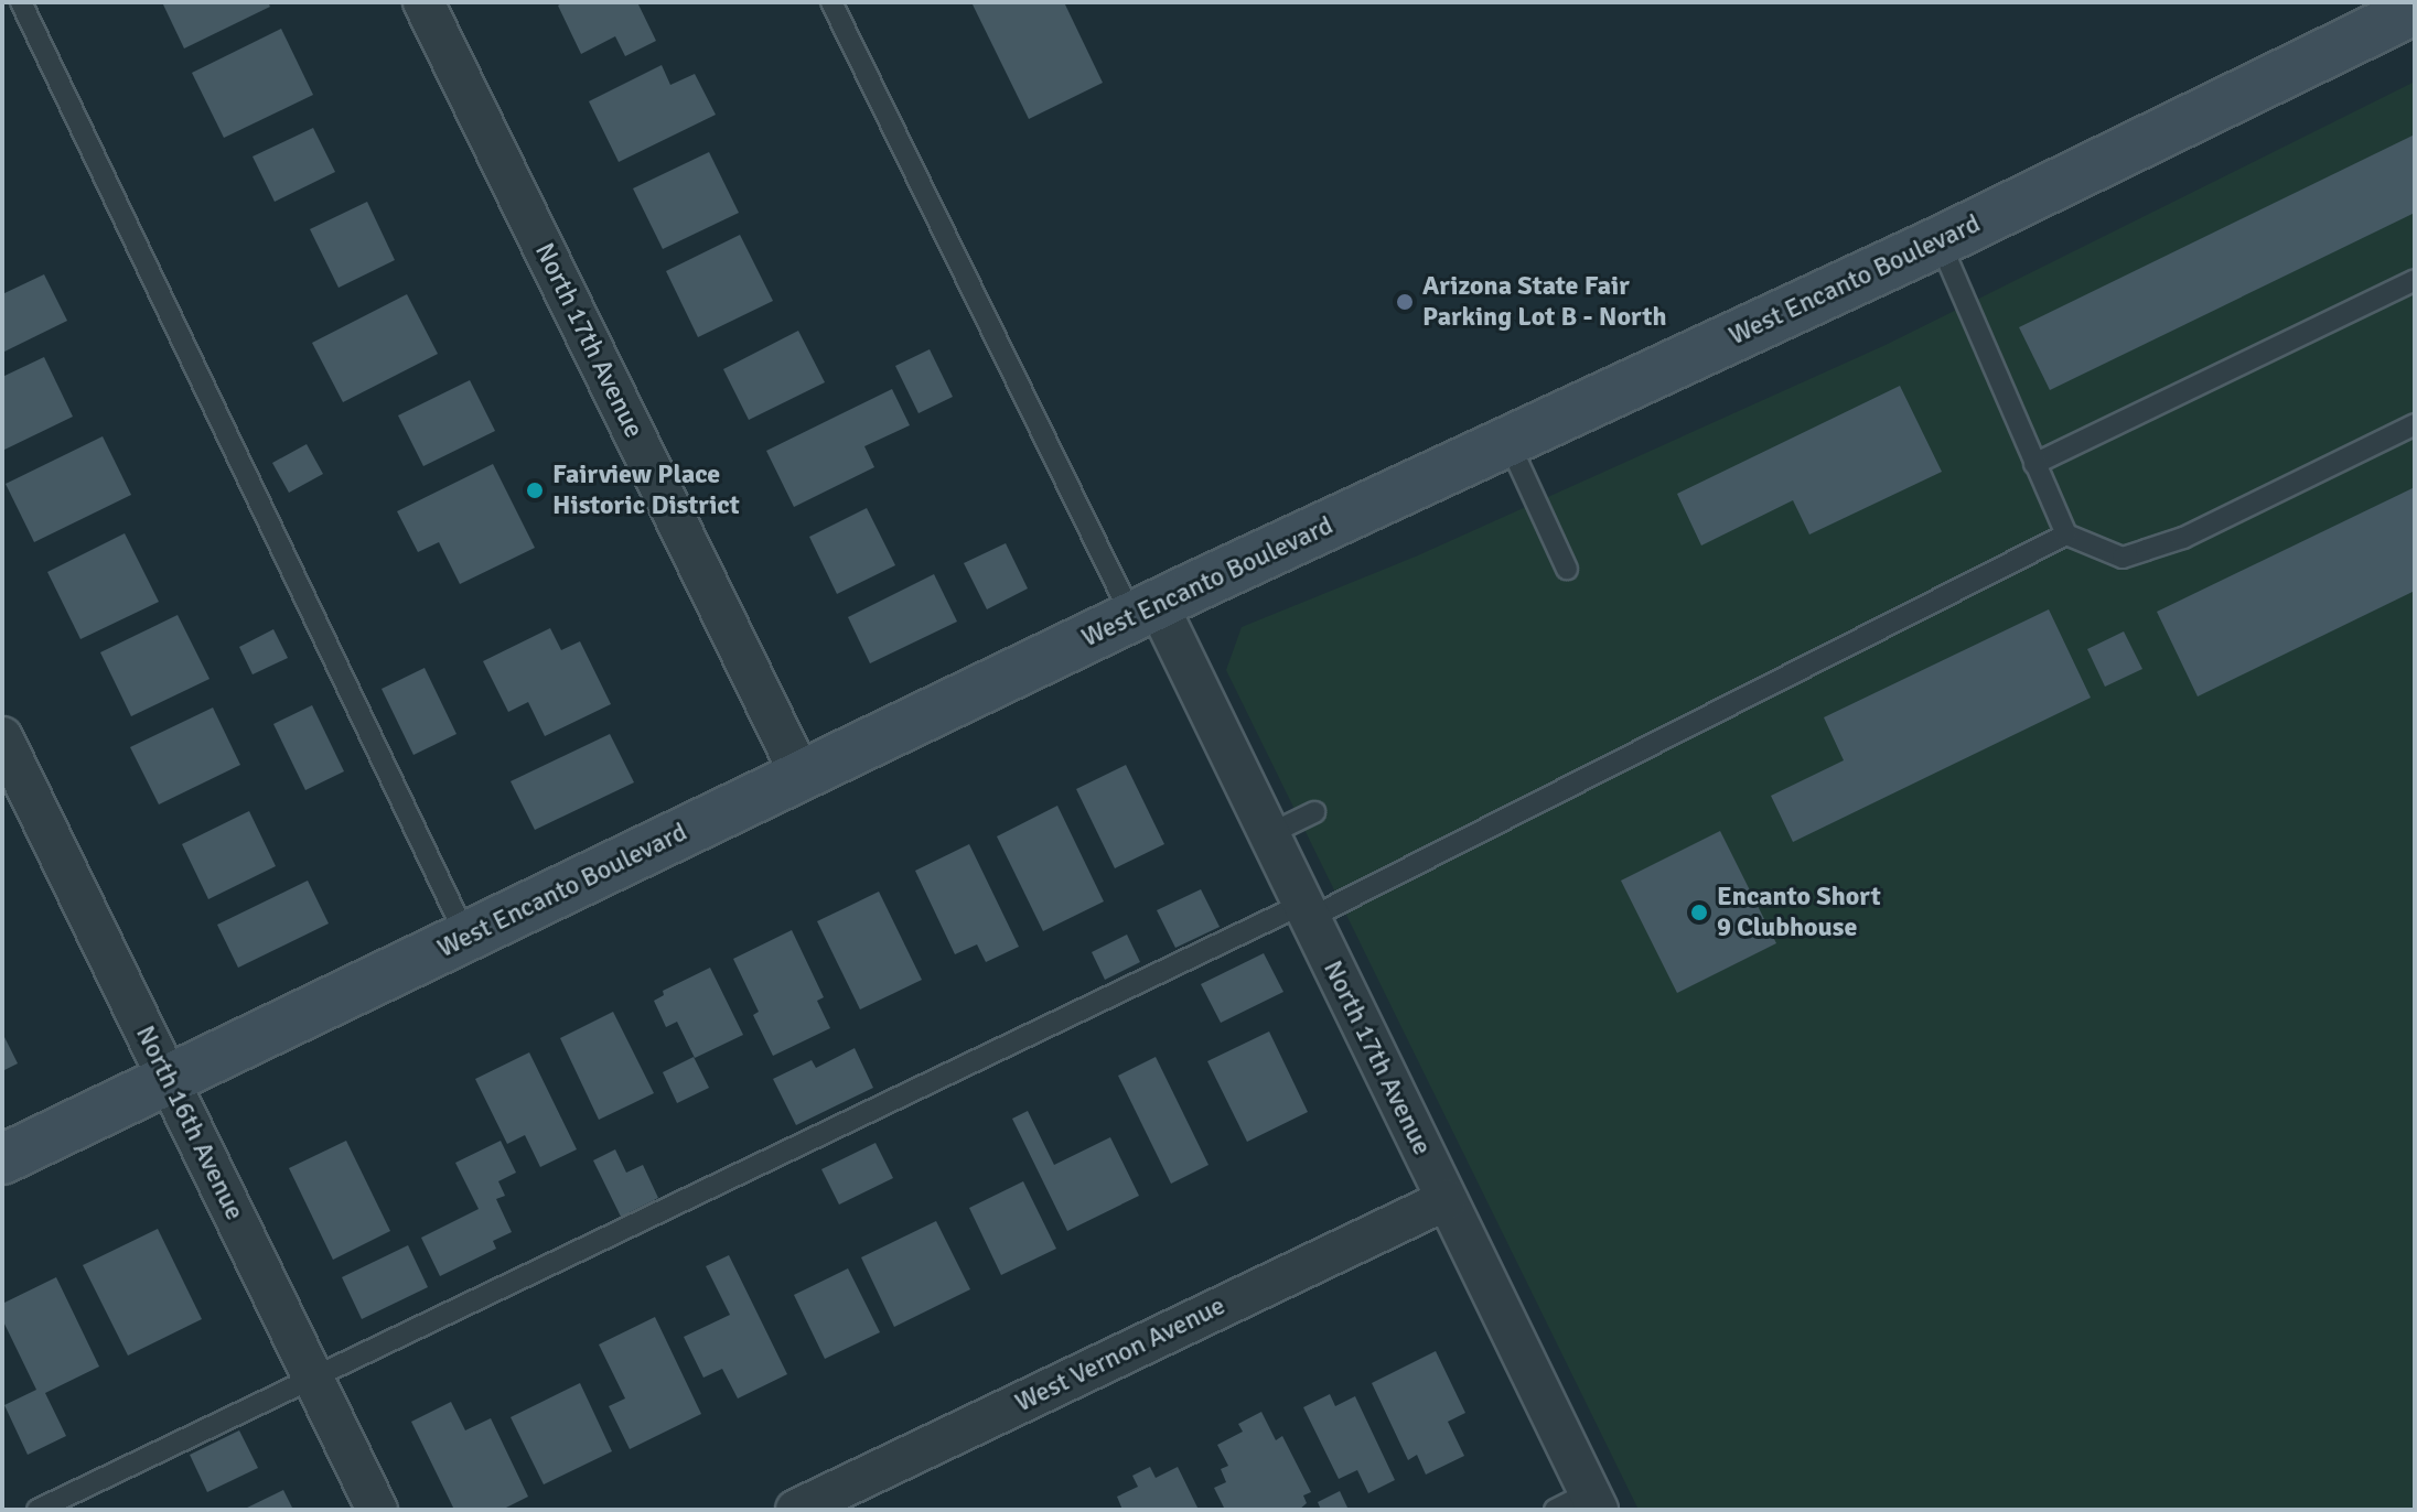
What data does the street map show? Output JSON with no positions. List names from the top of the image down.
{
  "streets": {
    "street": [
      "West Encanto Boulevard",
      "North 17th Avenue",
      "North 16th Avenue",
      "West Vernon Avenue"
    ]
  },
  "crossings": [
    ["West Encanto Boulevard", "North 17th Avenue"],
    ["West Encanto Boulevard", "North 16th Avenue"],
    ["North 17th Avenue", "West Vernon Avenue"]
  ],
  "places": ["Arizona State Fair Parking Lot B - North", "Fairview Place Historic District", "Encanto Short 9 Clubhouse"]
}
